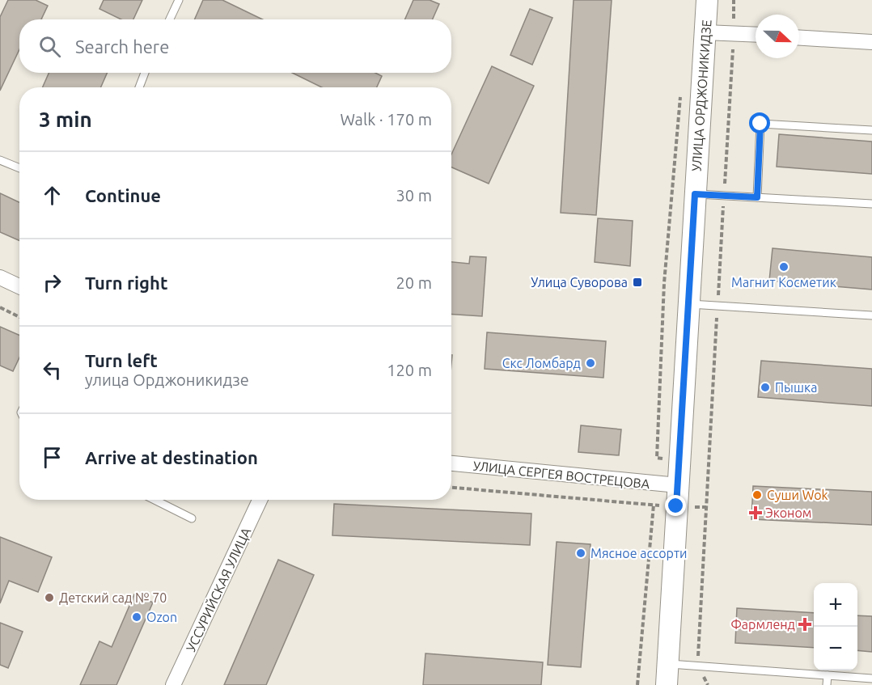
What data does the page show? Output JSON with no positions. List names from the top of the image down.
{
  "streets": {
    "main road": ["УЛИЦА ОРДЖОНИКИДЗЕ"],
    "street": ["УЛИЦА СЕРГЕЯ ВОСТРЕЦОВА", "УССУРИЙСКАЯ УЛИЦА"]
  },
  "crossings": [
    ["УЛИЦА ОРДЖОНИКИДЗЕ", "УЛИЦА СЕРГЕЯ ВОСТРЕЦОВА"]
  ],
  "places": {
    "other": [
      "Магнит Косметик",
      "Скс Ломбард",
      "Пышка",
      "Суши Wok",
      "Мясное ассорти",
      "Детский сад № 70",
      "Ozon"
    ],
    "transit": ["Улица Суворова"],
    "health": ["Эконом", "Фармленд"]
  },
  "north": "right",
  "page": {
    "search": "Search here",
    "heading": ["3 min", "Walk · 170 m"],
    "list": [
      ["Continue", "30 m"],
      ["Turn right", "20 m"],
      ["Turn left", "улица Орджоникидзе", "120 m"],
      "Arrive at destination"
    ],
    "map_buttons": ["+", "−"]
  }
}
